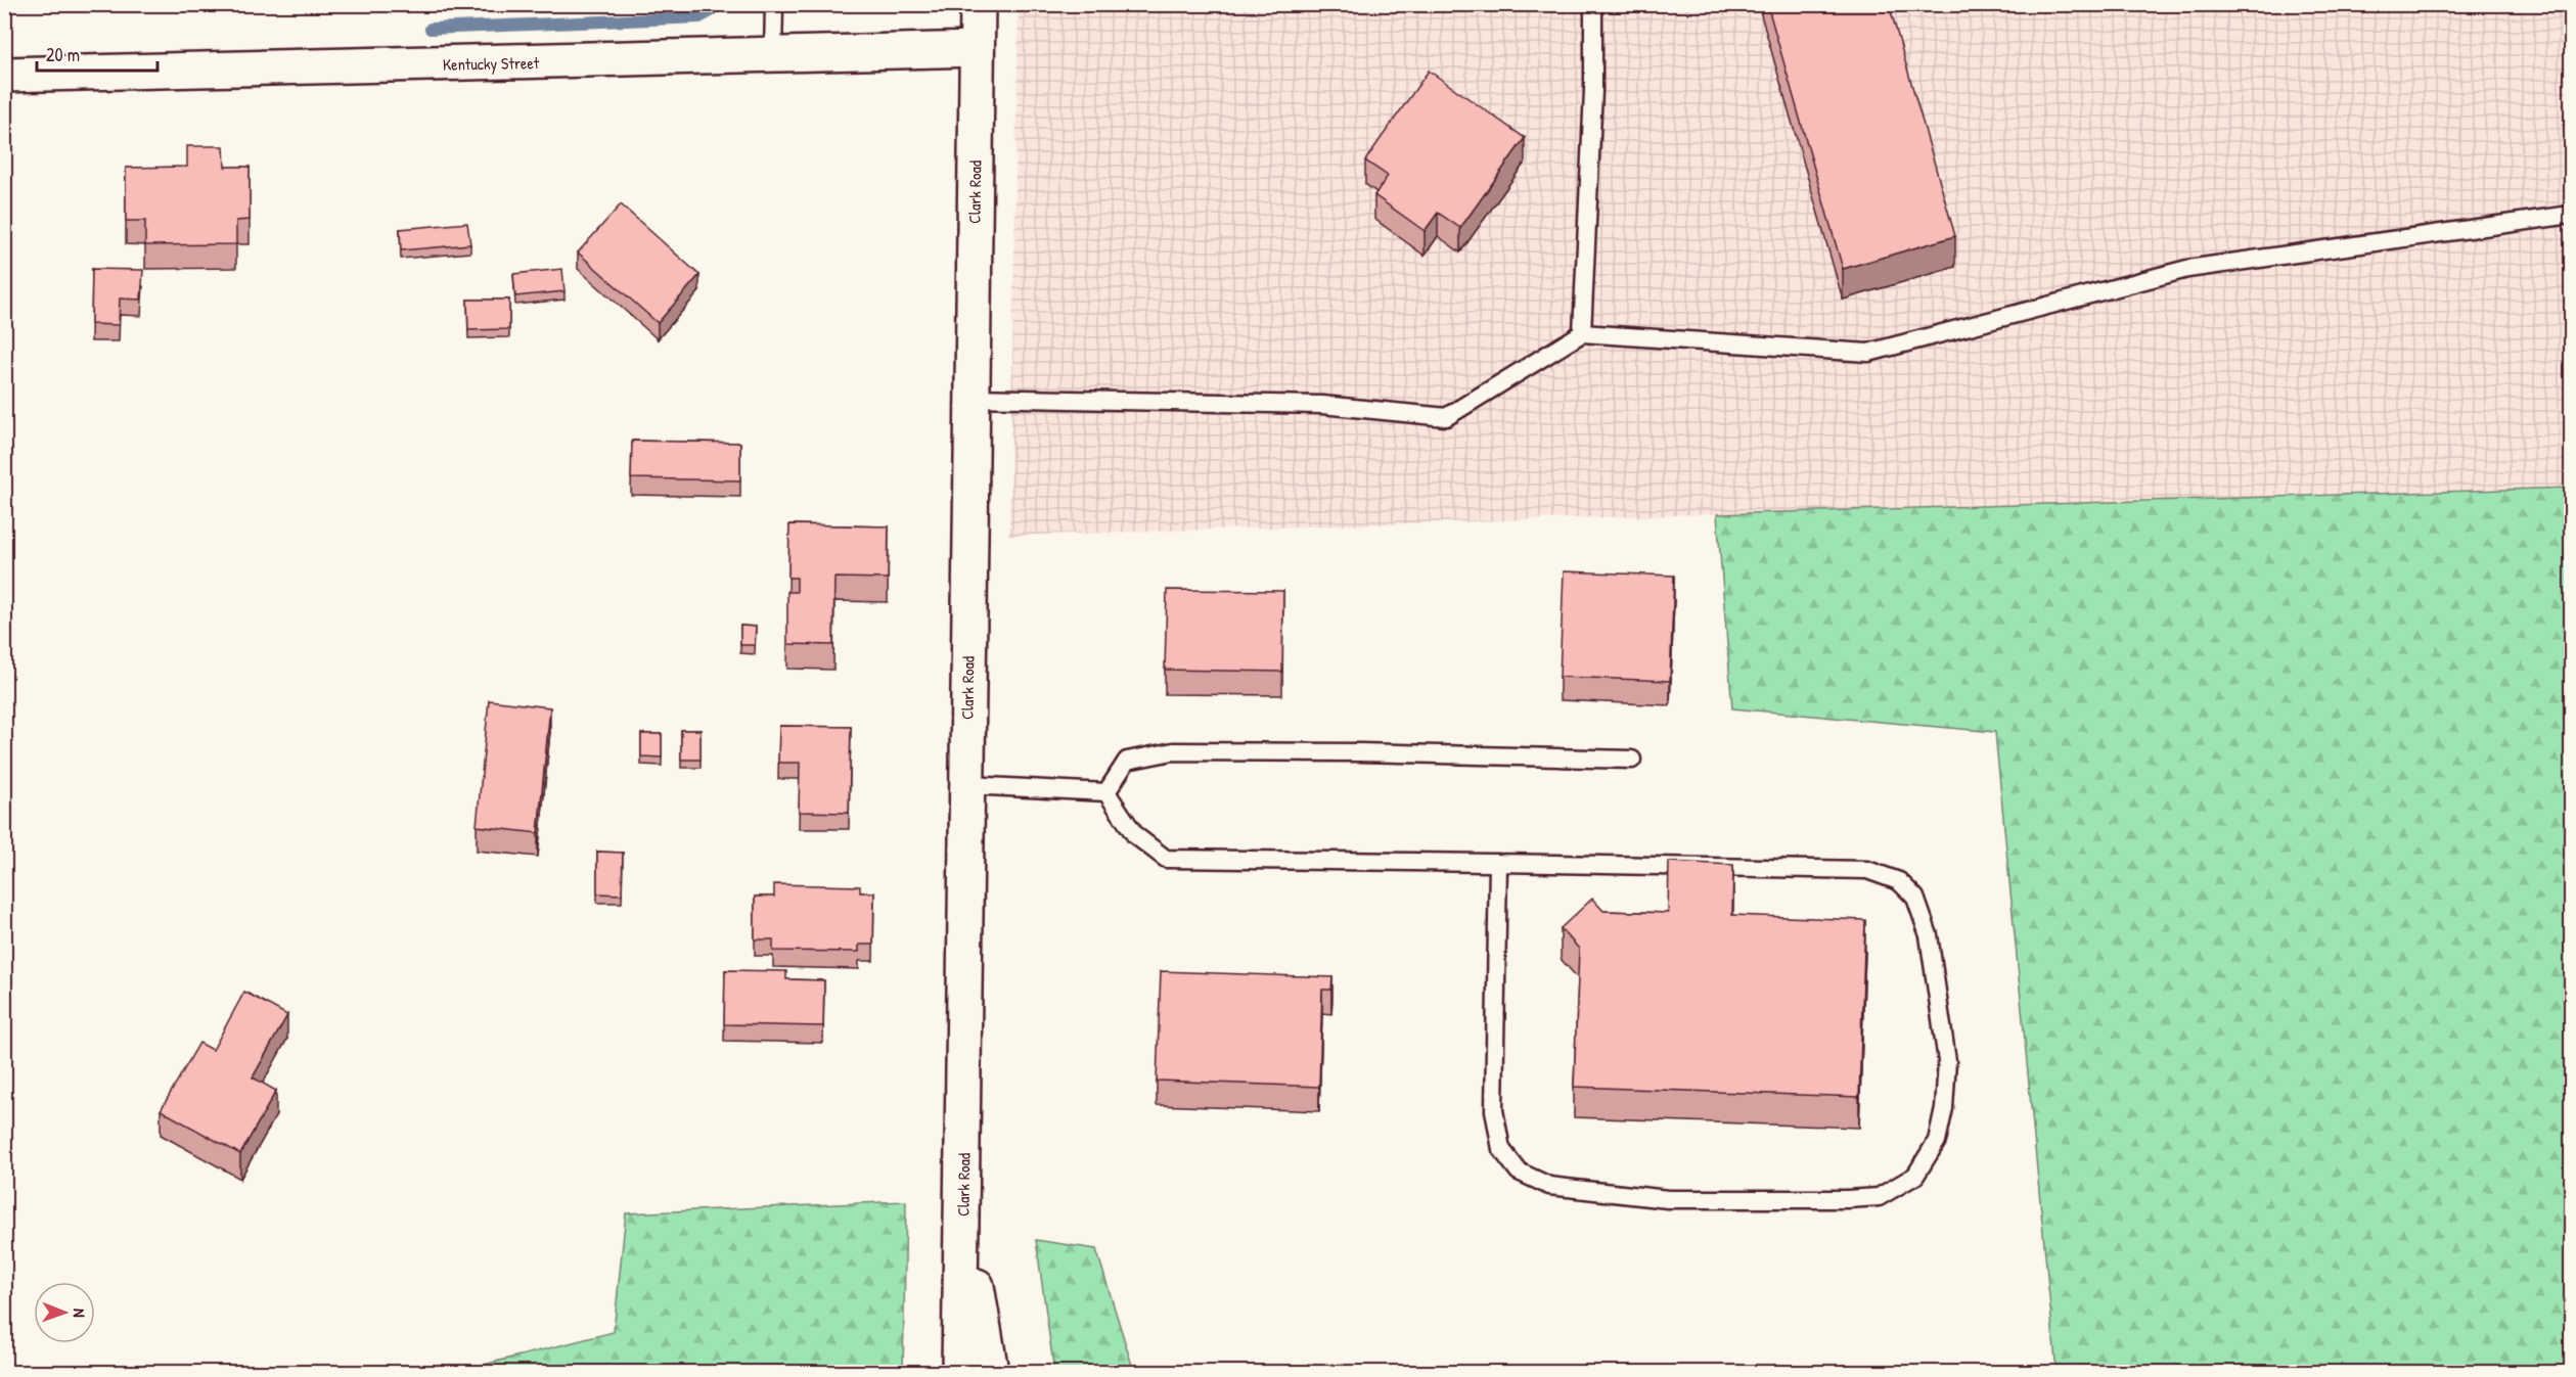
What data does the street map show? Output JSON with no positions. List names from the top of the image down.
{
  "streets": {
    "street": ["Kentucky Street", "Clark Road"]
  },
  "crossings": [
    ["Kentucky Street", "Clark Road"]
  ],
  "scale_bar": "20 m",
  "north": "right"
}
